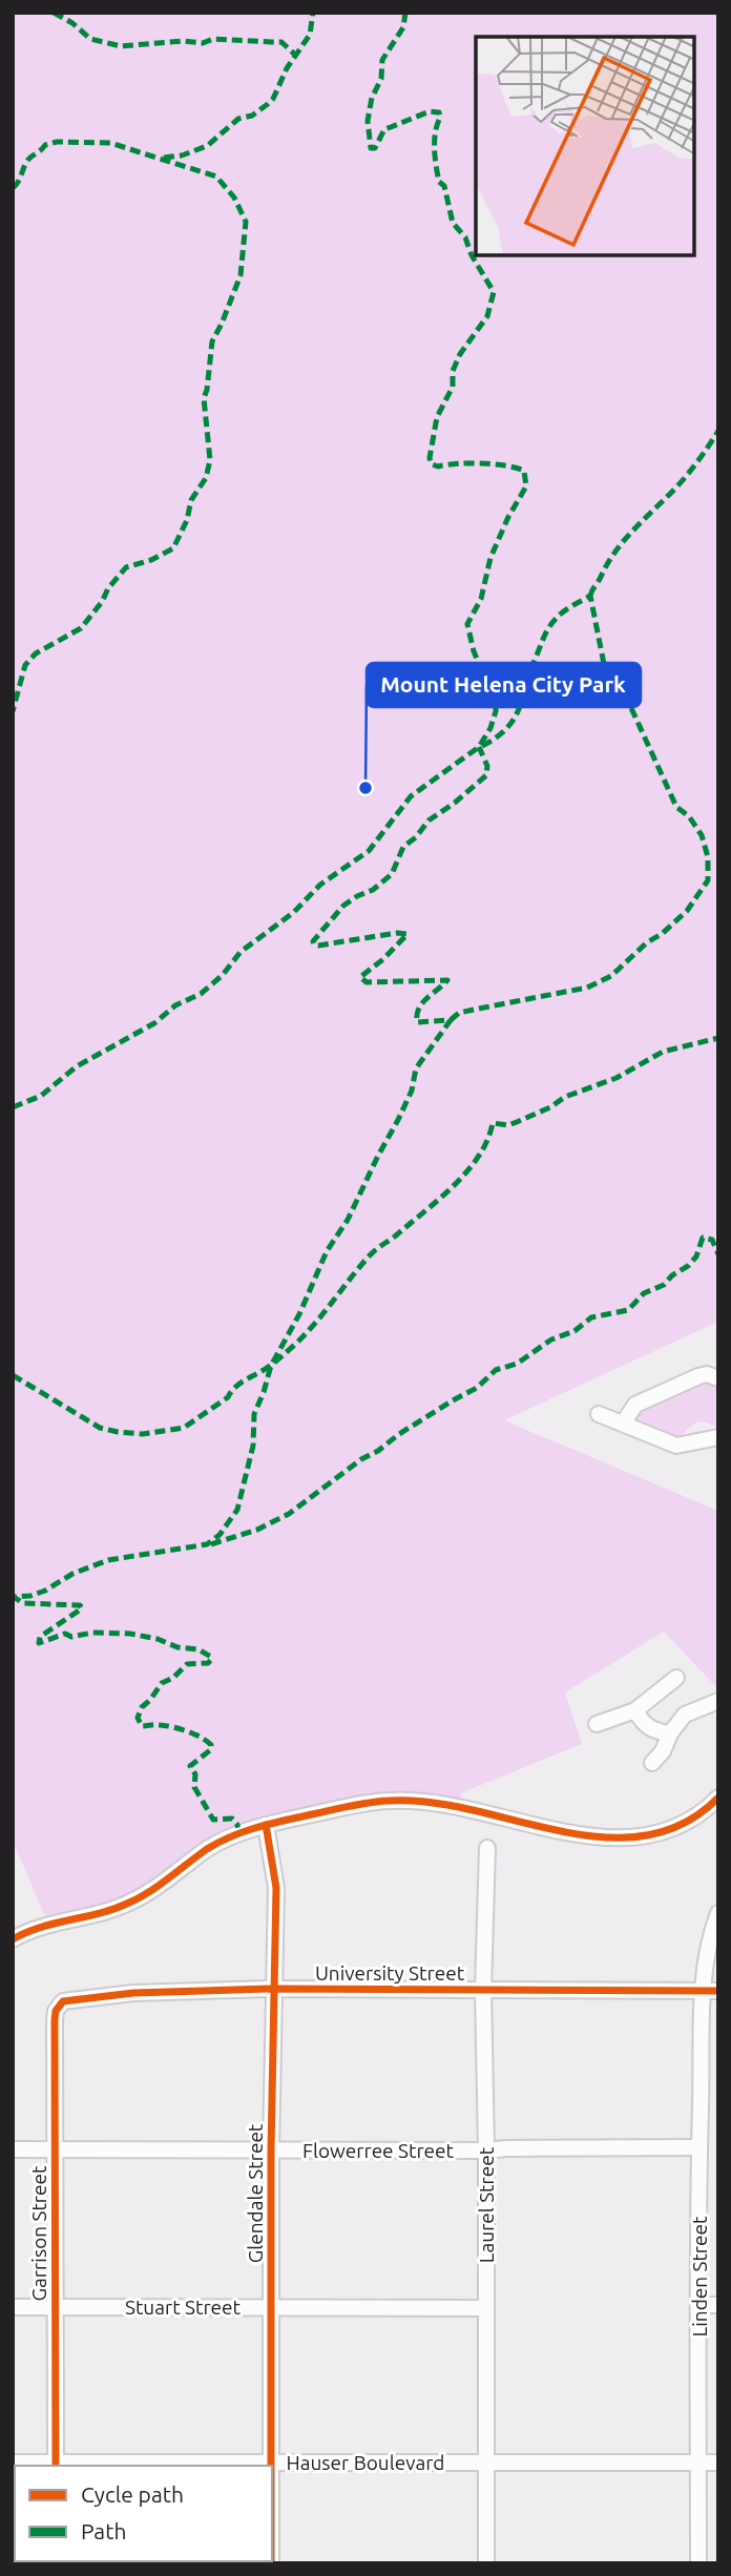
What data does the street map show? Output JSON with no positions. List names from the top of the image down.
{
  "streets": {
    "street": [
      "University Street",
      "Flowerree Street",
      "Glendale Street",
      "Laurel Street",
      "Garrison Street",
      "Linden Street",
      "Stuart Street",
      "Hauser Boulevard"
    ]
  },
  "crossings": [
    ["University Street", "Glendale Street"],
    ["University Street", "Laurel Street"],
    ["University Street", "Garrison Street"],
    ["University Street", "Linden Street"],
    ["Flowerree Street", "Glendale Street"],
    ["Flowerree Street", "Laurel Street"],
    ["Flowerree Street", "Garrison Street"],
    ["Flowerree Street", "Linden Street"],
    ["Glendale Street", "Stuart Street"],
    ["Glendale Street", "Hauser Boulevard"],
    ["Laurel Street", "Stuart Street"],
    ["Laurel Street", "Hauser Boulevard"],
    ["Garrison Street", "Stuart Street"],
    ["Garrison Street", "Hauser Boulevard"],
    ["Linden Street", "Hauser Boulevard"]
  ],
  "places": ["Mount Helena City Park"],
  "legend": ["Cycle path", "Path"]
}
